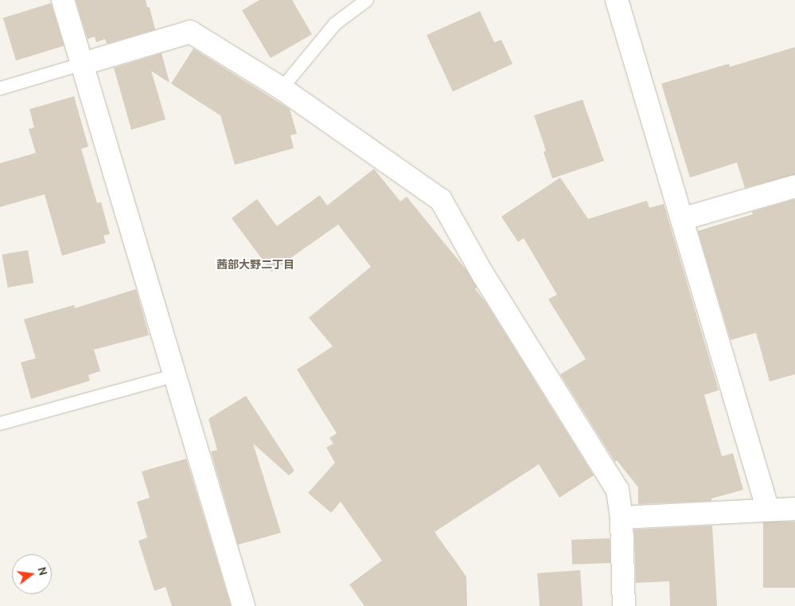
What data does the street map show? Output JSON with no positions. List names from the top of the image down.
{
  "districts": ["茜部大野二丁目"],
  "north": "right"
}
